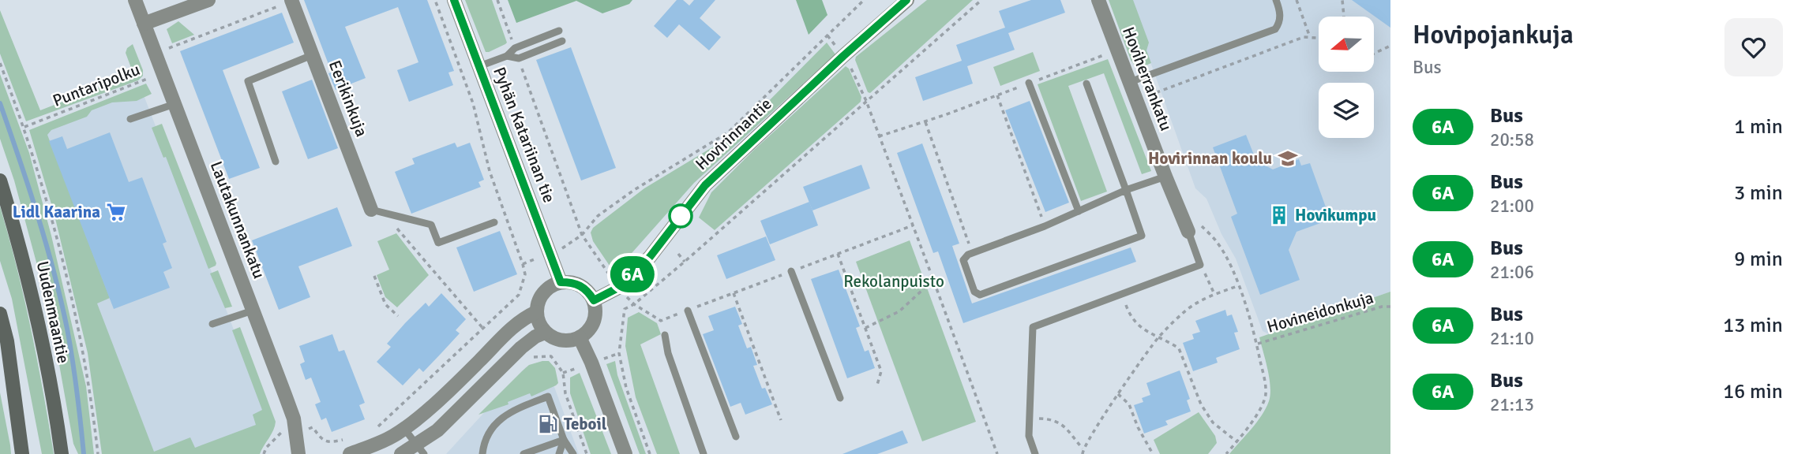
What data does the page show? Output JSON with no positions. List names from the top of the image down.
{
  "streets": {
    "main road": ["Uudenmaantie"],
    "street": [
      "Hoviherrankatu",
      "Eerikinkuja",
      "Hovirinnantie",
      "Pyhän Katariinan tie",
      "Lautakunnankatu"
    ],
    "path": ["Puntaripolku", "Hovineidonkuja"]
  },
  "crossings": [
    ["Puntaripolku", "Lautakunnankatu"],
    ["Hovirinnantie", "Pyhän Katariinan tie"]
  ],
  "parks": ["Rekolanpuisto"],
  "places": {
    "school or university": ["Hovirinnan koulu"],
    "supermarket": ["Lidl Kaarina"],
    "building": ["Hovikumpu"],
    "fuel station": ["Teboil"]
  },
  "lines": ["bus line 6A"],
  "north": "left",
  "page": {
    "on_map": "6A",
    "heading": ["Hovipojankuja", "Bus"],
    "list": [
      {
        "mark": "6A",
        "name": "Bus",
        "note": "20:58",
        "value": "1 min"
      },
      {
        "mark": "6A",
        "name": "Bus",
        "note": "21:00",
        "value": "3 min"
      },
      {
        "mark": "6A",
        "name": "Bus",
        "note": "21:06",
        "value": "9 min"
      },
      {
        "mark": "6A",
        "name": "Bus",
        "note": "21:10",
        "value": "13 min"
      },
      {
        "mark": "6A",
        "name": "Bus",
        "note": "21:13",
        "value": "16 min"
      }
    ]
  }
}
